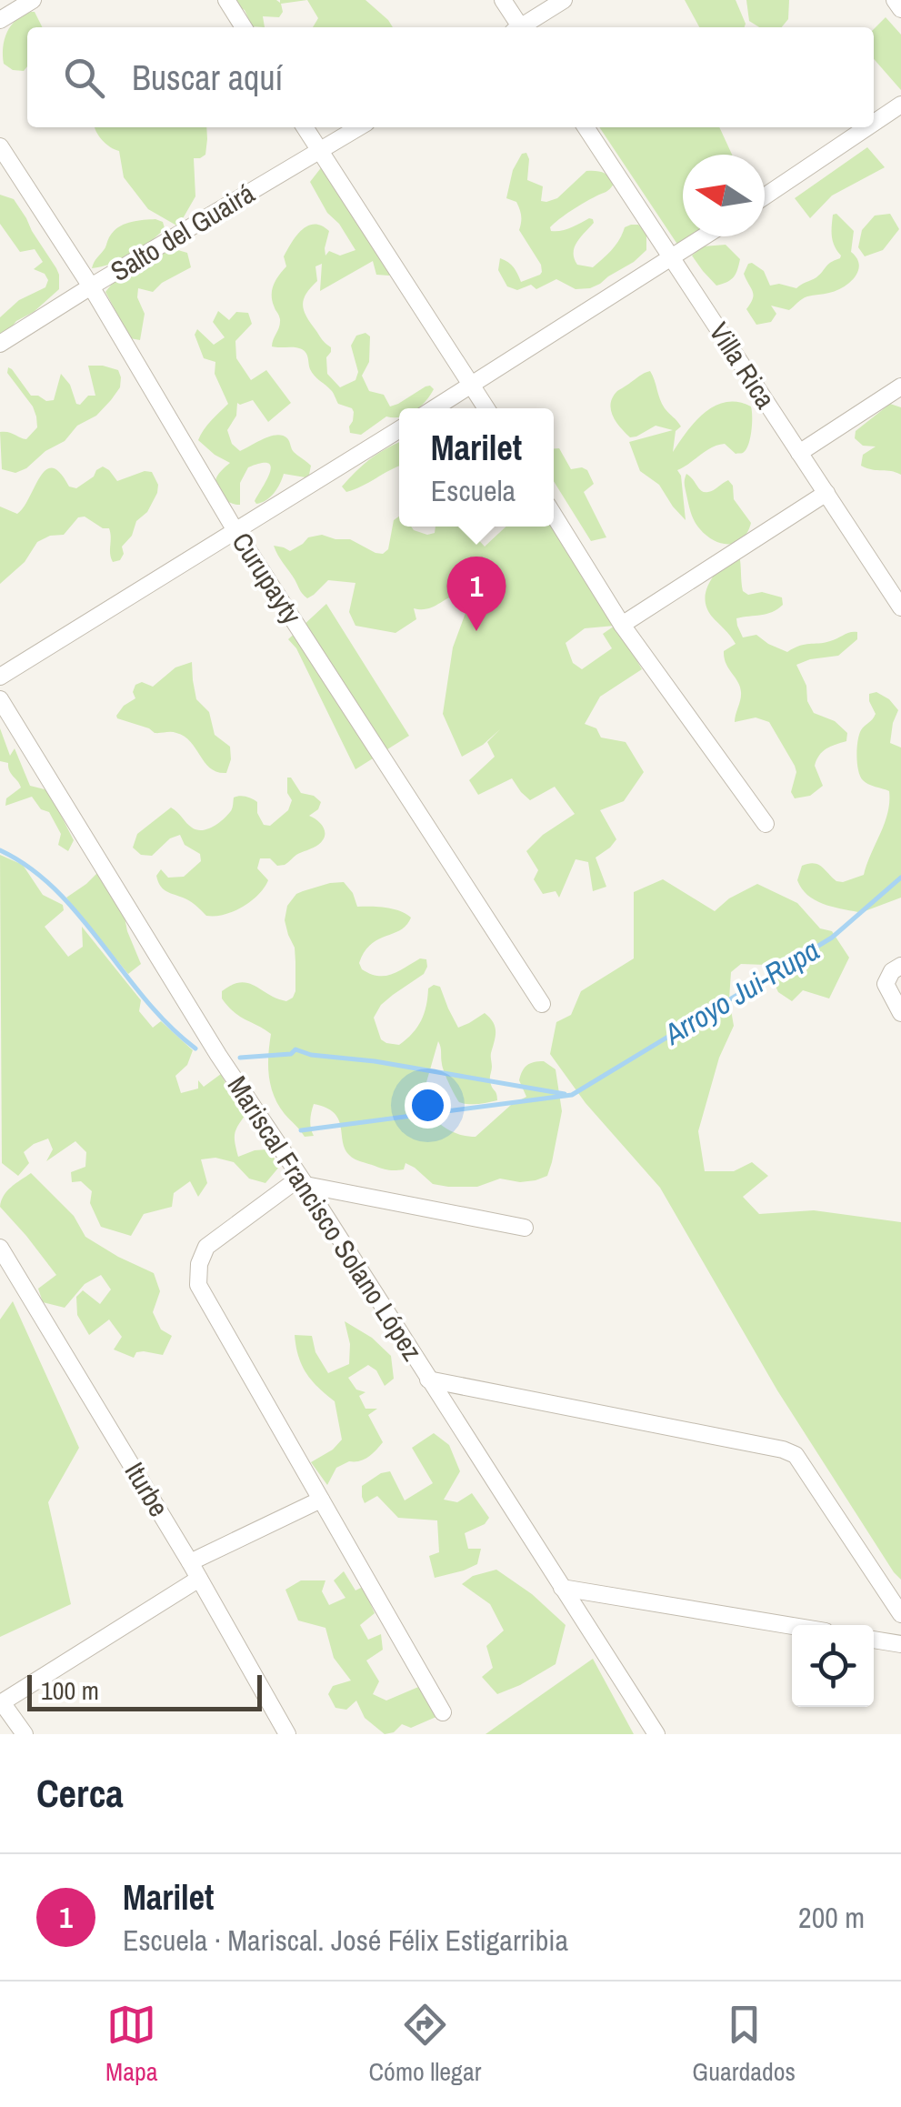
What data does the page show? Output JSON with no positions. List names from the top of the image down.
{
  "streets": {
    "street": [
      "Salto del Guairá",
      "Villa Rica",
      "Curupayty",
      "Mariscal Francisco Solano López",
      "Iturbe"
    ]
  },
  "crossings": [
    ["Salto del Guairá", "Curupayty"]
  ],
  "water": ["Arroyo Jui-Rupa"],
  "scale_bar": "100 m",
  "north": "left",
  "page": {
    "search": "Buscar aquí",
    "popup": ["Marilet", "Escuela"],
    "pins": "1",
    "scale": "100 m",
    "heading": "Cerca",
    "list": [
      {
        "mark": "1",
        "name": "Marilet",
        "note": "Escuela · Mariscal. José Félix Estigarribia",
        "value": "200 m"
      }
    ],
    "nav": ["Mapa", "Cómo llegar", "Guardados"]
  }
}
